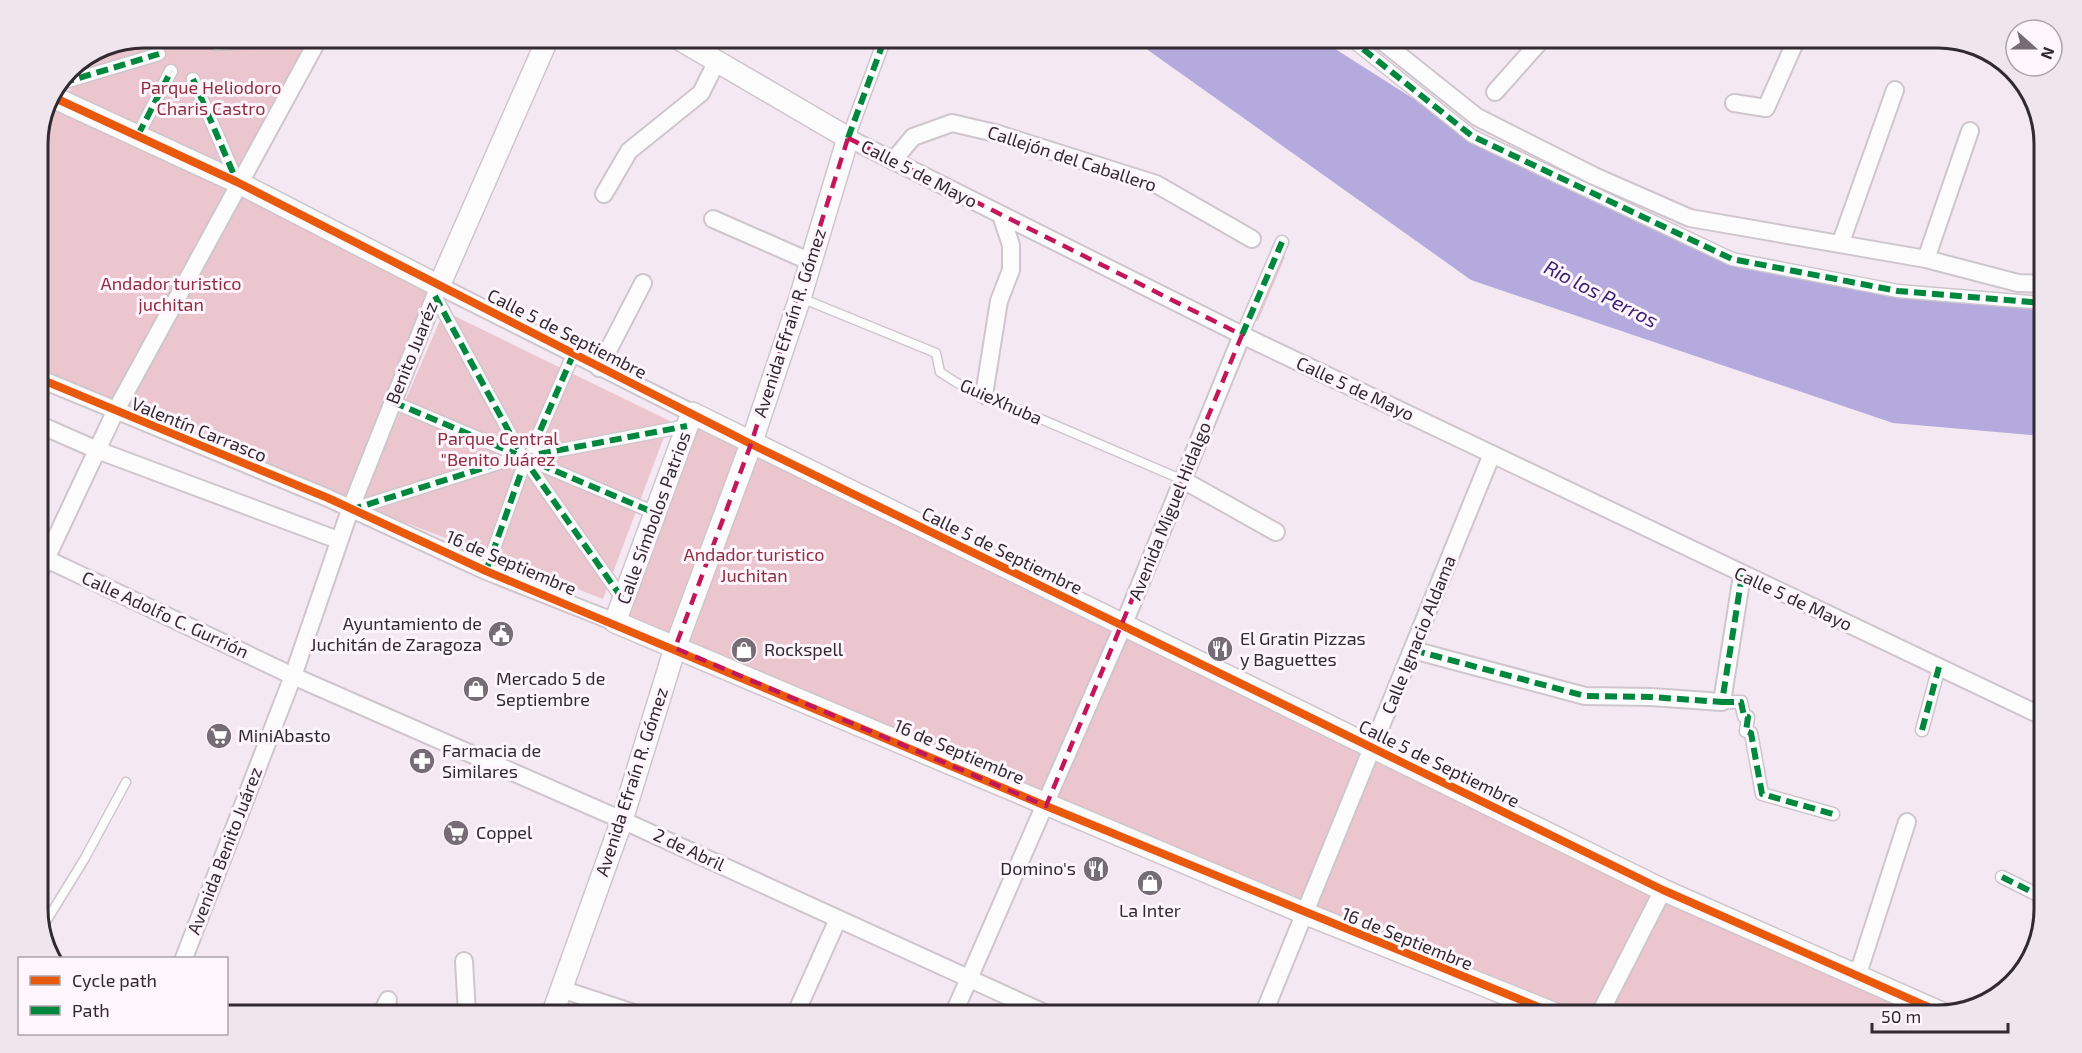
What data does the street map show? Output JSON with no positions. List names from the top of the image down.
{
  "streets": {
    "street": [
      "Callejón del Caballero",
      "Calle 5 de Mayo",
      "Avenida Efraín R. Gómez",
      "Calle 5 de Septiembre",
      "Benito Juaréz",
      "Valentín Carrasco",
      "Avenida Miguel Hidalgo",
      "Calle Símbolos Patrios",
      "16 de Septiembre",
      "Calle Adolfo C. Gurrión",
      "Calle Ignacio Aldama",
      "2 de Abril",
      "Avenida Benito Juárez"
    ],
    "lane": ["GuieXhuba"]
  },
  "crossings": [
    ["Callejón del Caballero", "Calle 5 de Mayo"],
    ["Calle 5 de Mayo", "Avenida Efraín R. Gómez"],
    ["Calle 5 de Mayo", "Avenida Miguel Hidalgo"],
    ["Calle 5 de Mayo", "Calle Ignacio Aldama"],
    ["Avenida Efraín R. Gómez", "Calle 5 de Septiembre"],
    ["Avenida Efraín R. Gómez", "GuieXhuba"],
    ["Avenida Efraín R. Gómez", "16 de Septiembre"],
    ["Avenida Efraín R. Gómez", "2 de Abril"],
    ["Calle 5 de Septiembre", "Benito Juaréz"],
    ["Calle 5 de Septiembre", "Avenida Miguel Hidalgo"],
    ["Calle 5 de Septiembre", "Calle Símbolos Patrios"],
    ["Calle 5 de Septiembre", "Calle Ignacio Aldama"],
    ["Benito Juaréz", "Valentín Carrasco"],
    ["Benito Juaréz", "16 de Septiembre"],
    ["Benito Juaréz", "Calle Adolfo C. Gurrión"],
    ["Benito Juaréz", "2 de Abril"],
    ["Benito Juaréz", "Avenida Benito Juárez"],
    ["GuieXhuba", "Avenida Miguel Hidalgo"],
    ["Valentín Carrasco", "16 de Septiembre"],
    ["Avenida Miguel Hidalgo", "16 de Septiembre"],
    ["Avenida Miguel Hidalgo", "2 de Abril"],
    ["Calle Símbolos Patrios", "16 de Septiembre"],
    ["16 de Septiembre", "Calle Ignacio Aldama"],
    ["Calle Adolfo C. Gurrión", "2 de Abril"],
    ["Calle Adolfo C. Gurrión", "Avenida Benito Juárez"],
    ["2 de Abril", "Avenida Benito Juárez"]
  ],
  "water": ["Rio los Perros"],
  "parks": [
    "Parque Heliodoro Charis Castro",
    "Andador turistico juchitan",
    "Parque Central \"Benito Juárez",
    "Andador turistico Juchitan"
  ],
  "places": {
    "public building": ["Ayuntamiento de Juchitán de Zaragoza"],
    "restaurant": ["El Gratin Pizzas y Baguettes", "Domino's"],
    "shop": ["Rockspell", "Mercado 5 de Septiembre", "La Inter"],
    "supermarket": ["MiniAbasto", "Coppel"],
    "pharmacy": ["Farmacia de Similares"]
  },
  "legend": ["Cycle path", "Path"],
  "scale_bar": "50 m",
  "north": "right"
}
